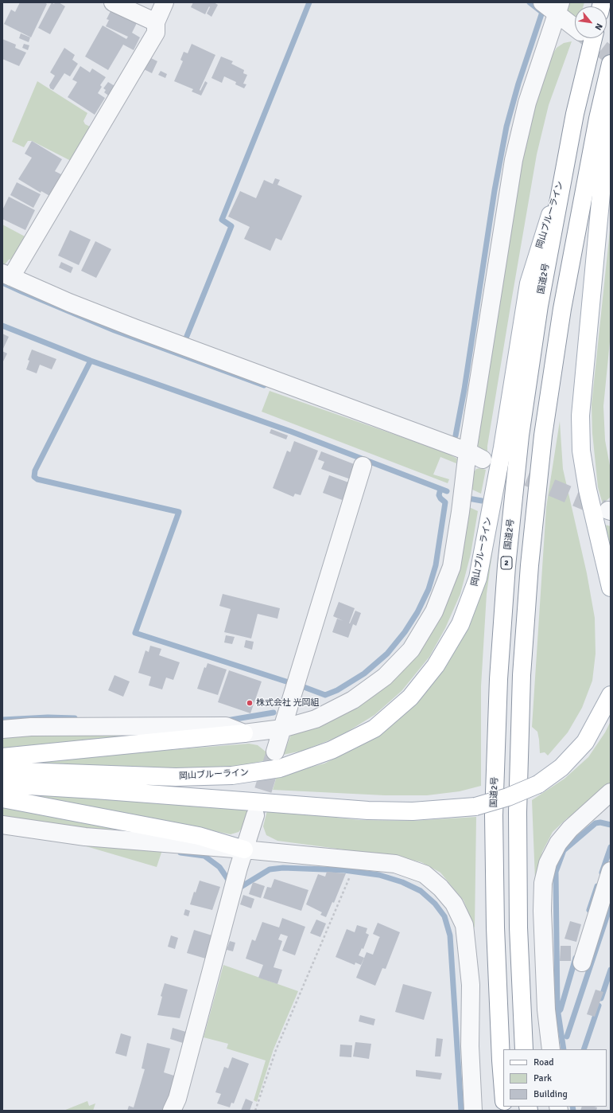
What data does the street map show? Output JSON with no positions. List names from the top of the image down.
{
  "streets": {
    "main road": ["岡山ブルーライン", "国道2号", "2"]
  },
  "crossings": [
    ["岡山ブルーライン", "国道2号"]
  ],
  "places": ["株式会社 光岡組"],
  "legend": ["Road", "Park", "Building"],
  "north": "bottom right"
}
